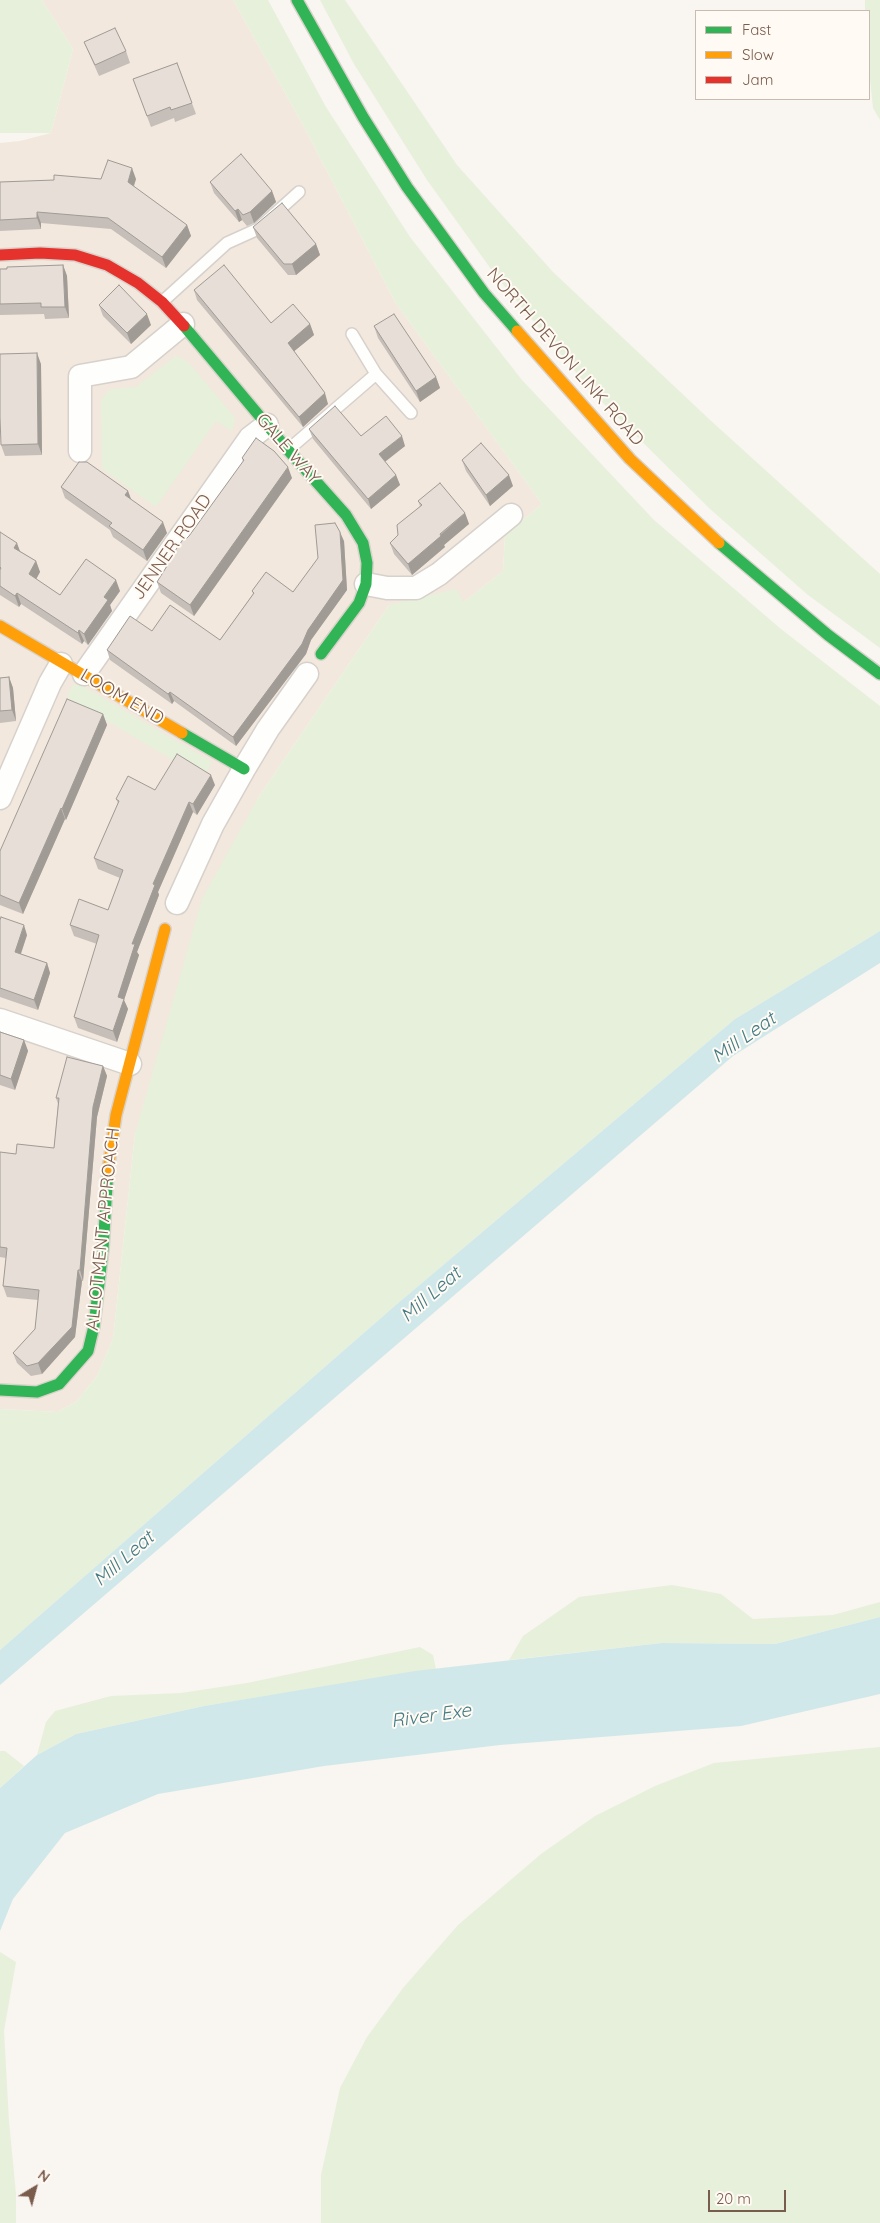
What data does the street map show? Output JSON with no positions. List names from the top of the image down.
{
  "streets": {
    "main road": [
      "NORTH DEVON LINK ROAD",
      "GALE WAY",
      "LOOM END",
      "ALLOTMENT APPROACH"
    ],
    "street": ["JENNER ROAD"]
  },
  "crossings": [
    ["GALE WAY", "JENNER ROAD"],
    ["JENNER ROAD", "LOOM END"]
  ],
  "water": ["Mill Leat", "River Exe"],
  "legend": ["Fast", "Slow", "Jam"],
  "scale_bar": "20 m",
  "north": "top right"
}
